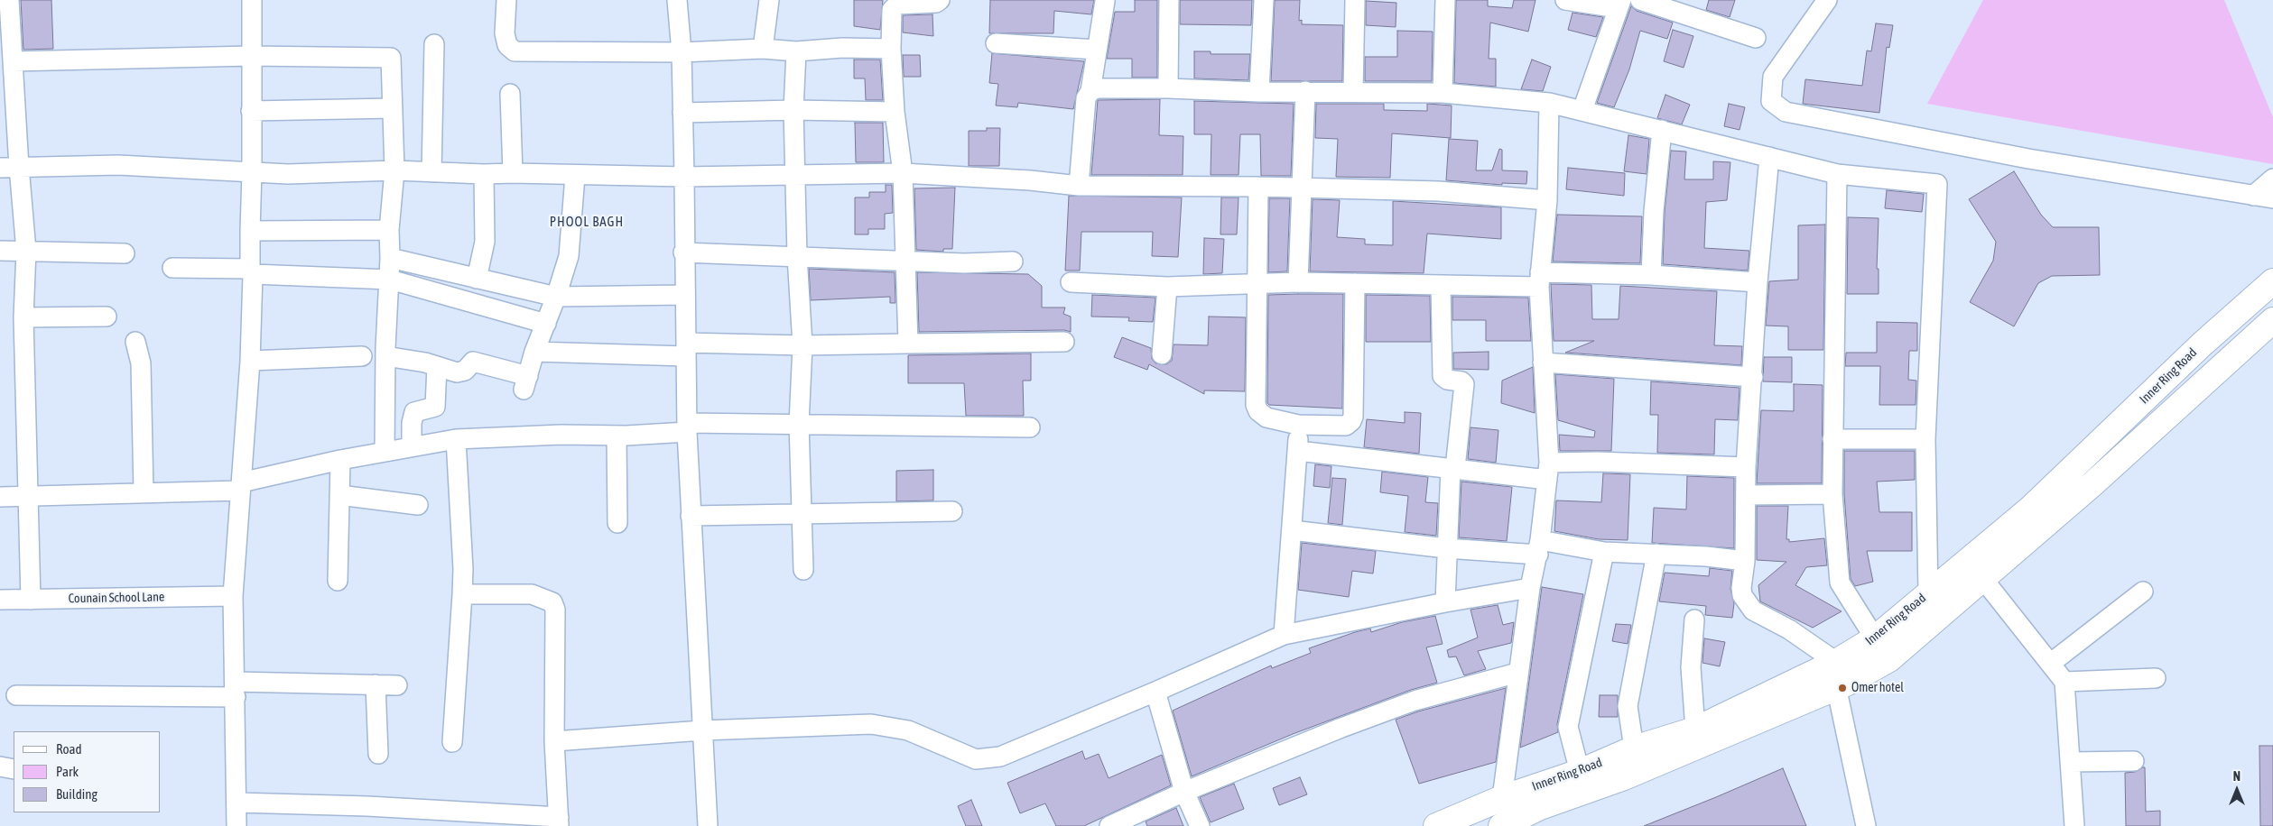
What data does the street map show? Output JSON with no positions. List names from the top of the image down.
{
  "streets": {
    "highway": ["Inner Ring Road"],
    "street": ["Counain School Lane"]
  },
  "districts": ["PHOOL BAGH"],
  "places": ["Omer hotel"],
  "legend": ["Road", "Park", "Building"],
  "north": "top"
}
